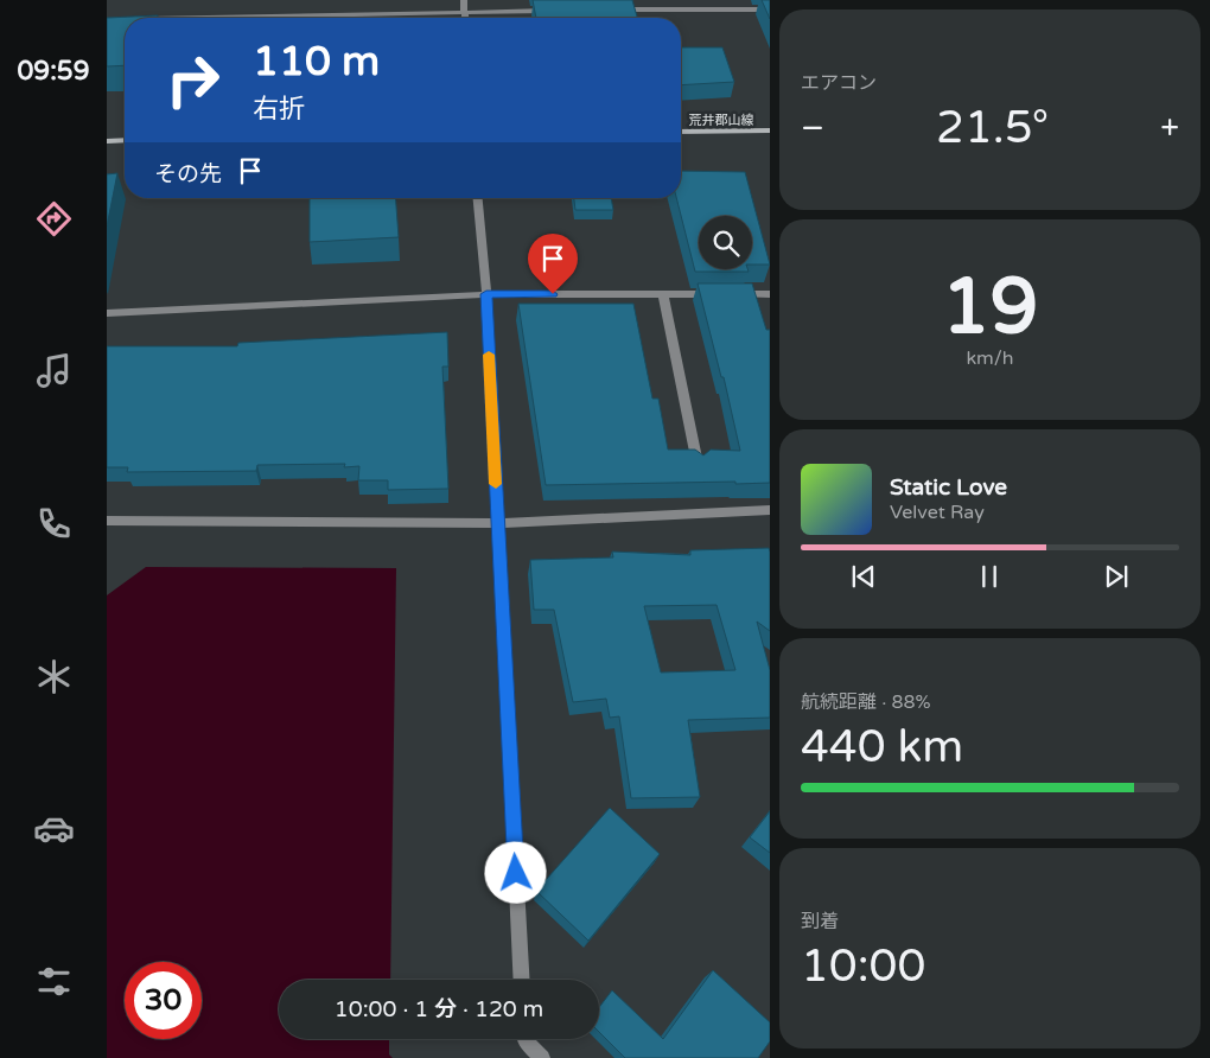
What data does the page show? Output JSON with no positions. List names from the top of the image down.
{
  "streets": {
    "main road": ["荒井郡山線"]
  },
  "page": {
    "tabs": "09:59",
    "tile": [
      "エアコン",
      ["19", "km/h"],
      ["航続距離 · 88%", "440 km"],
      ["到着", "10:00"]
    ],
    "turn": ["110 m", "右折"],
    "heat": ["−", "21.5°", "+"],
    "then": "その先",
    "song": ["Static Love", "Velvet Ray"],
    "limit": "30",
    "trip": "10:00 · 1 分 · 120 m"
  }
}
